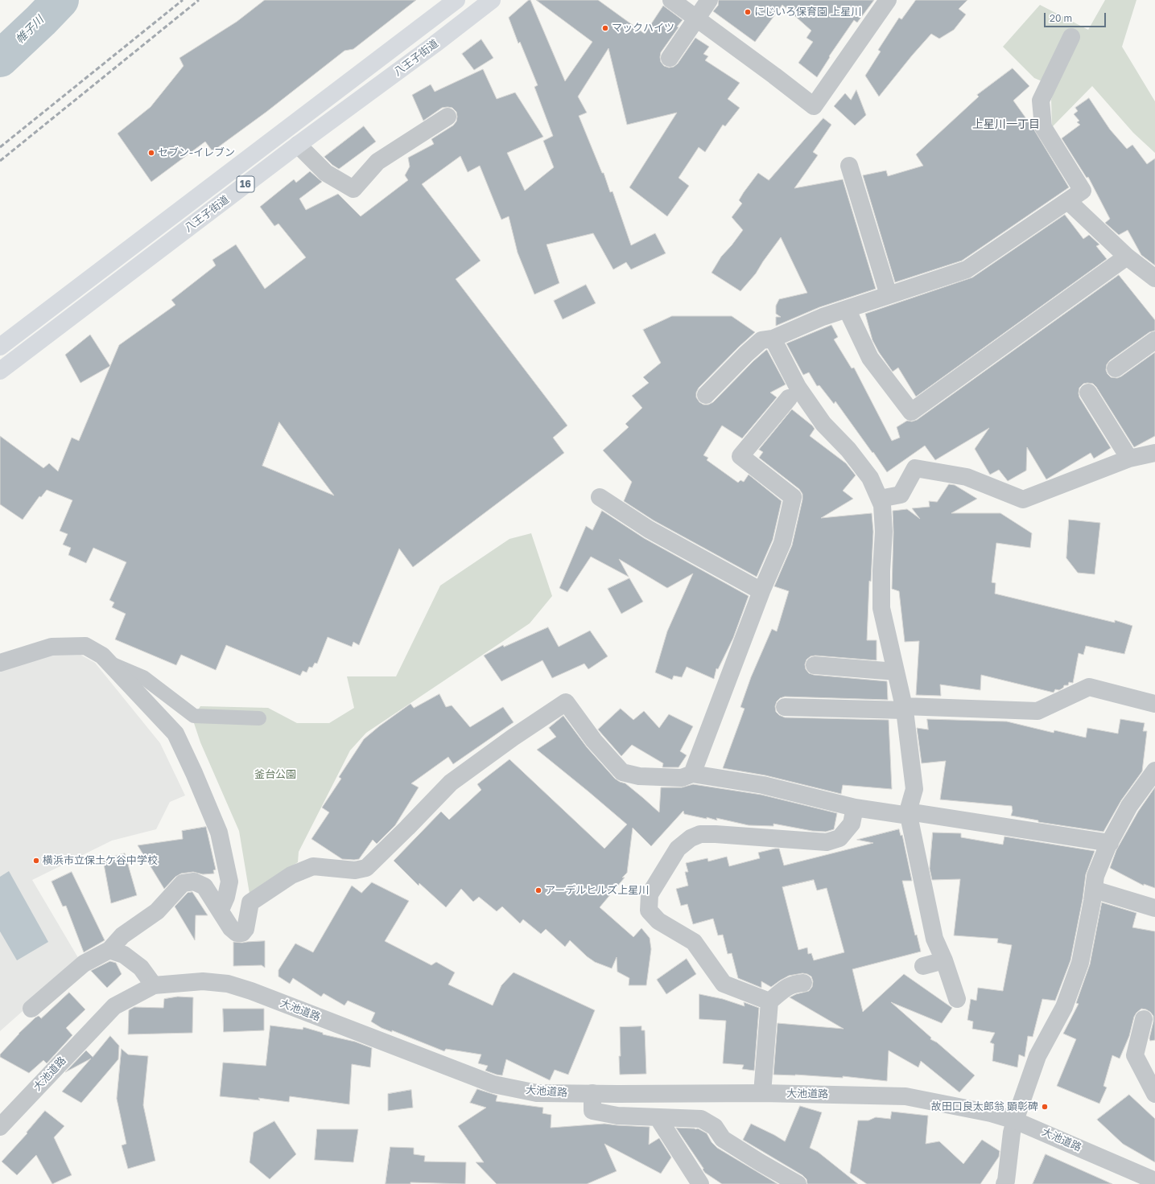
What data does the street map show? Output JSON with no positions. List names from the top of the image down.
{
  "streets": {
    "highway": ["八王子街道", "16"],
    "street": ["大池道路"]
  },
  "districts": ["上星川一丁目"],
  "water": ["帷子川"],
  "parks": ["釜台公園"],
  "places": [
    "にじいろ保育園 上星川",
    "マックハイツ",
    "セブン-イレブン",
    "横浜市立保土ケ谷中学校",
    "アーデルヒルズ上星川",
    "故田口良太郎翁 顕彰碑"
  ],
  "scale_bar": "20 m"
}
